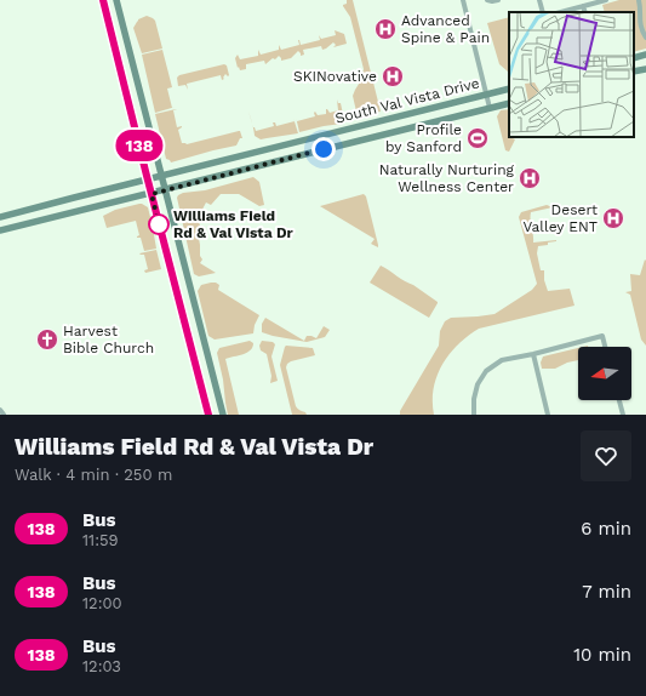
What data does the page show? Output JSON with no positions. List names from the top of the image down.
{
  "streets": {
    "main road": ["South Val Vista Drive"]
  },
  "places": {
    "hospital": [
      "Advanced Spine & Pain",
      "SKINovative",
      "Naturally Nurturing Wellness Center",
      "Desert Valley ENT"
    ],
    "sports": ["Profile by Sanford"],
    "other": ["Williams Field Rd & Val Vista Dr"],
    "church": ["Harvest Bible Church"]
  },
  "lines": ["bus line 138"],
  "north": "left",
  "page": {
    "on_map": "138",
    "heading": ["Williams Field Rd & Val Vista Dr", "Walk · 4 min · 250 m"],
    "list": [
      {
        "mark": "138",
        "name": "Bus",
        "note": "11:59",
        "value": "6 min"
      },
      {
        "mark": "138",
        "name": "Bus",
        "note": "12:00",
        "value": "7 min"
      },
      {
        "mark": "138",
        "name": "Bus",
        "note": "12:03",
        "value": "10 min"
      }
    ]
  }
}
